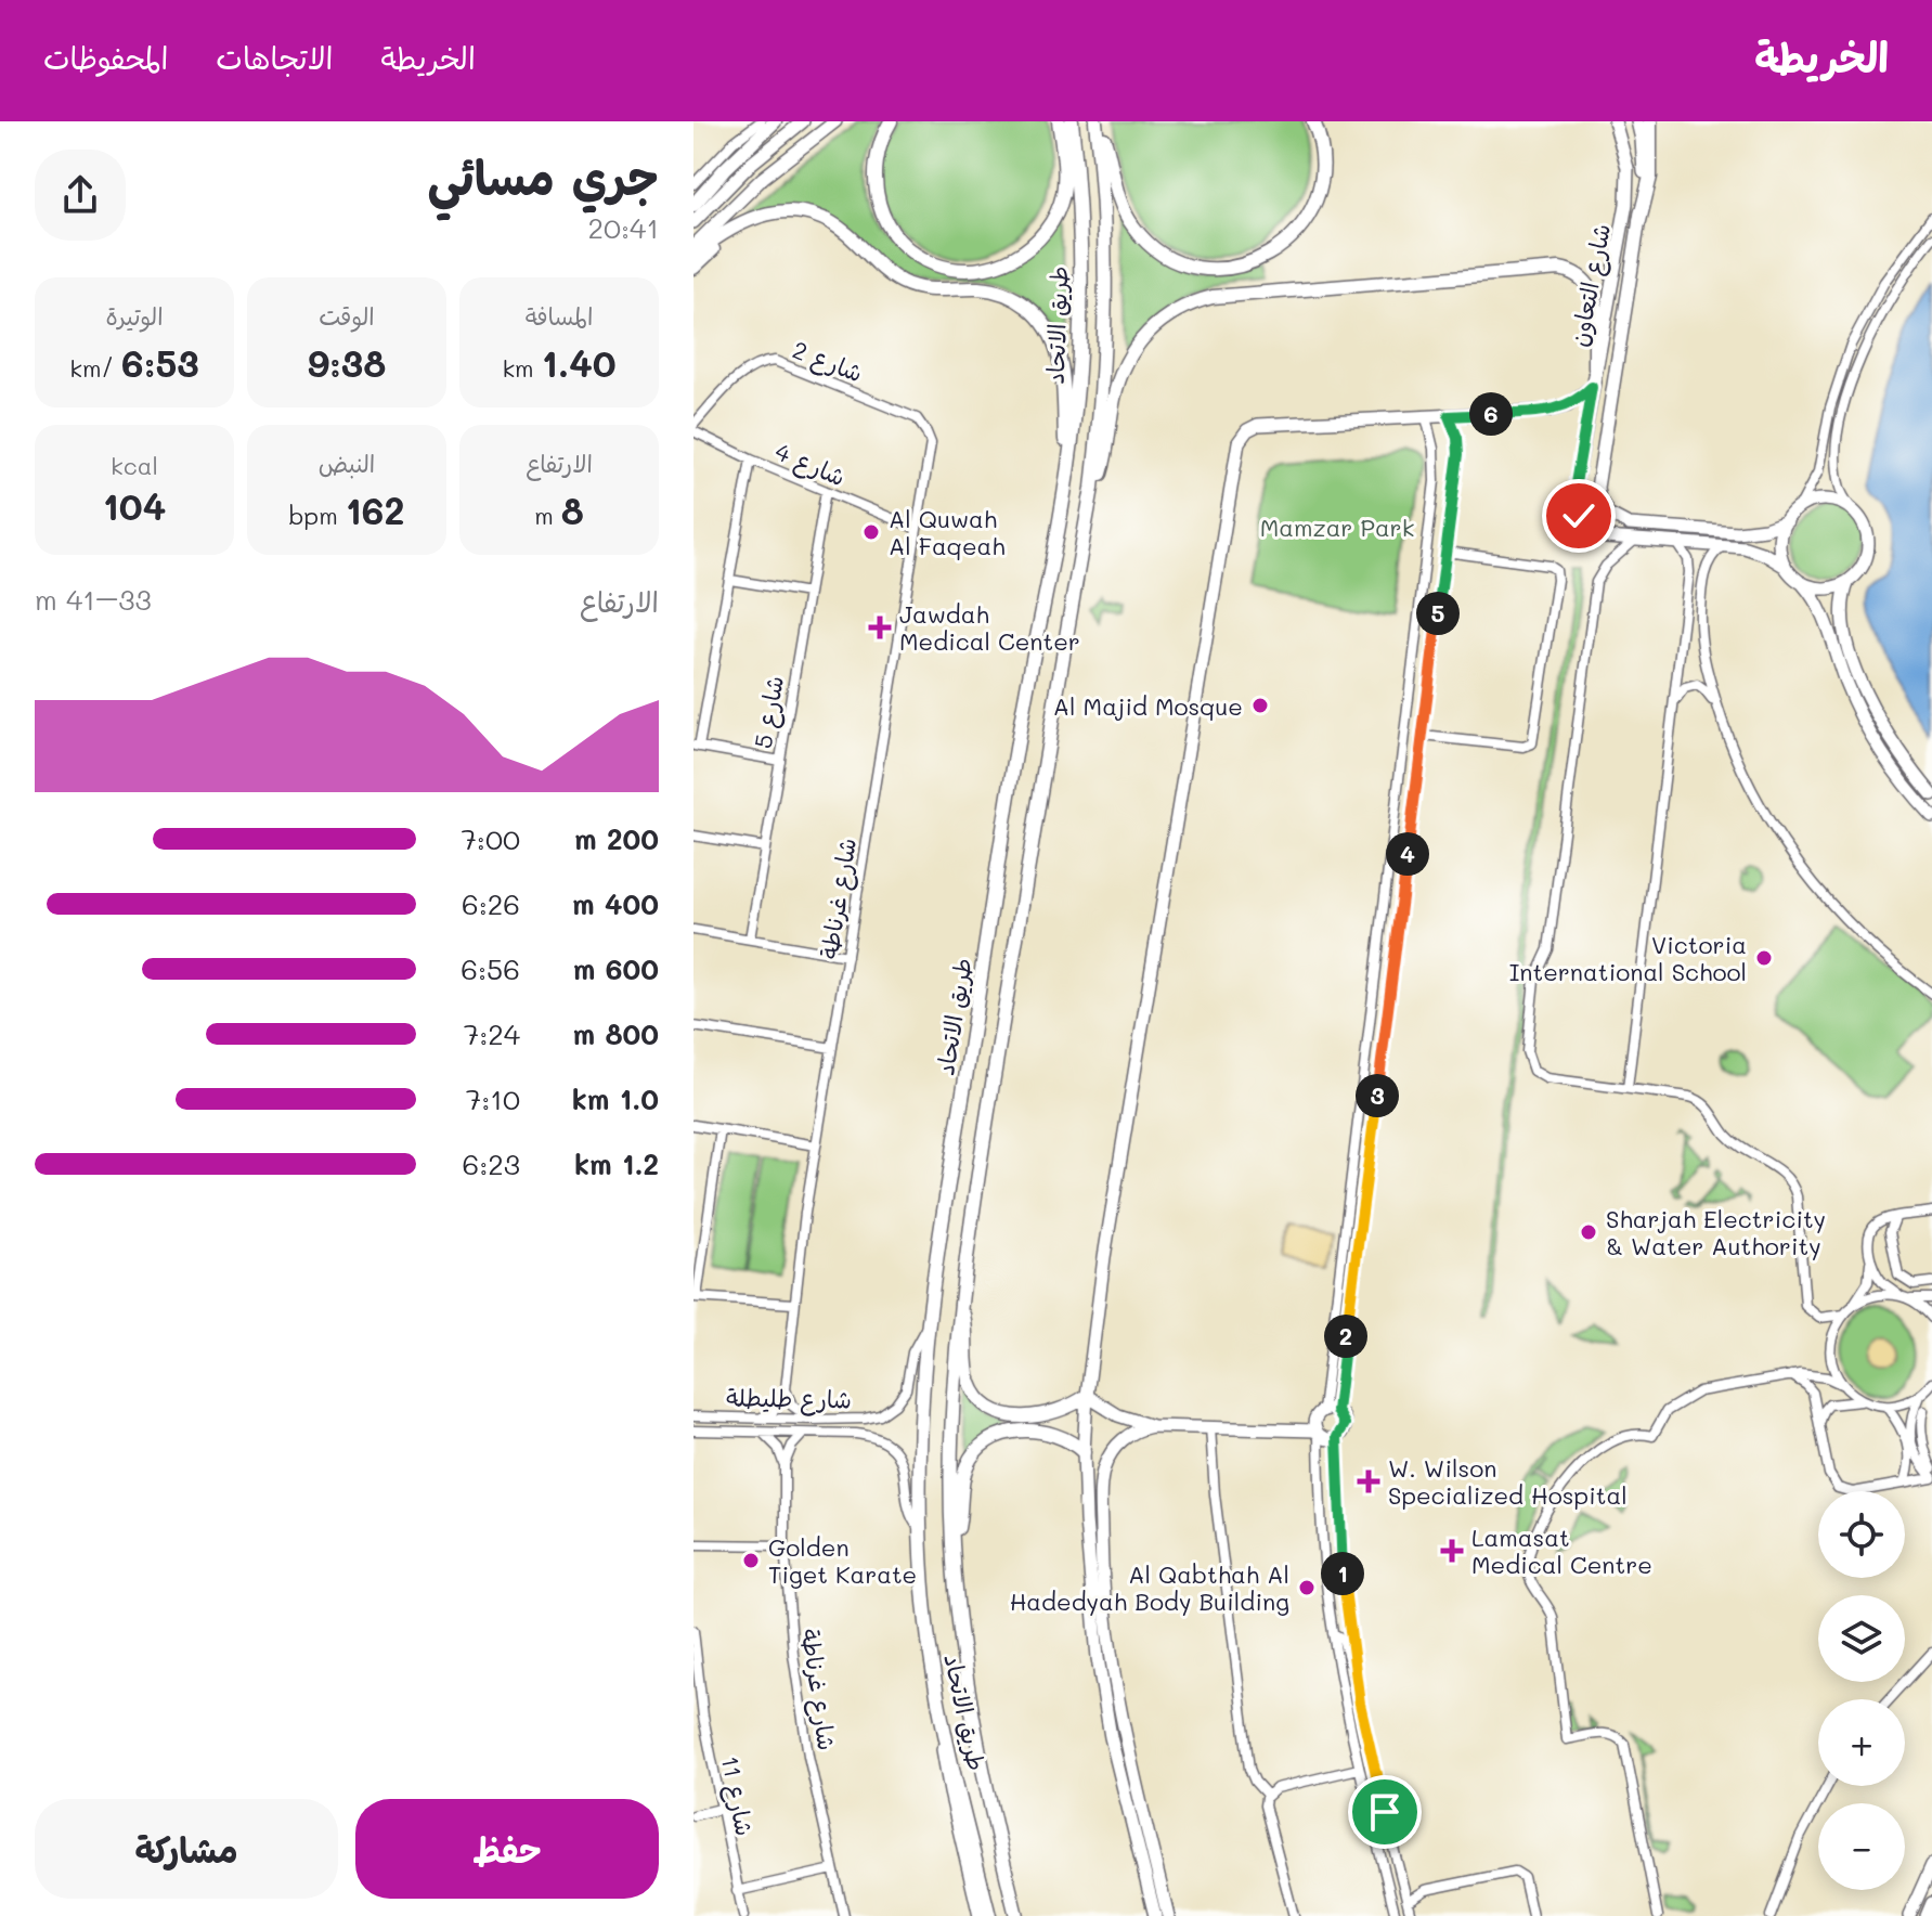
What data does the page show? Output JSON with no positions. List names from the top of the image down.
{
  "streets": {
    "highway": ["طريق الاتحاد"],
    "main road": ["شارع التعاون"],
    "street": [
      "شارع 2",
      "شارع 4",
      "شارع 5",
      "شارع غرناطة",
      "شارع طليطلة",
      "شارع 11"
    ]
  },
  "crossings": [
    ["طريق الاتحاد", "شارع طليطلة"],
    ["شارع 2", "شارع 4"],
    ["شارع 2", "شارع غرناطة"],
    ["شارع 4", "شارع 5"],
    ["شارع 4", "شارع غرناطة"]
  ],
  "parks": ["Mamzar Park"],
  "places": {
    "other": [
      "Al Quwah Al Faqeah",
      "Al Majid Mosque",
      "Victoria International School",
      "Sharjah Electricity & Water Authority",
      "Golden Tiget Karate",
      "Al Qabthah Al Hadedyah Body Building"
    ],
    "health": ["Jawdah Medical Center", "W. Wilson Specialized Hospital", "Lamasat Medical Centre"]
  },
  "page": {
    "header": "الخريطة",
    "nav": ["الخريطة", "الاتجاهات", "المحفوظات"],
    "heading": ["جري مسائي", "20:41"],
    "stats": [
      ["المسافة", "1.40 km"],
      ["الوقت", "9:38"],
      ["الوتيرة", "6:53 /km"],
      ["الارتفاع", "8 m"],
      ["النبض", "162 bpm"],
      ["kcal", "104"]
    ],
    "pins": [
      "6",
      "5",
      "4",
      "3",
      "2",
      "1"
    ],
    "chart": ["الارتفاع", "33–41 m"],
    "list": [
      {
        "name": "200 m",
        "note": "7:00"
      },
      {
        "name": "400 m",
        "note": "6:26"
      },
      {
        "name": "600 m",
        "note": "6:56"
      },
      {
        "name": "800 m",
        "note": "7:24"
      },
      {
        "name": "1.0 km",
        "note": "7:10"
      },
      {
        "name": "1.2 km",
        "note": "6:23"
      }
    ],
    "map_buttons": ["+", "−"],
    "buttons": ["حفظ", "مشاركة"]
  }
}
